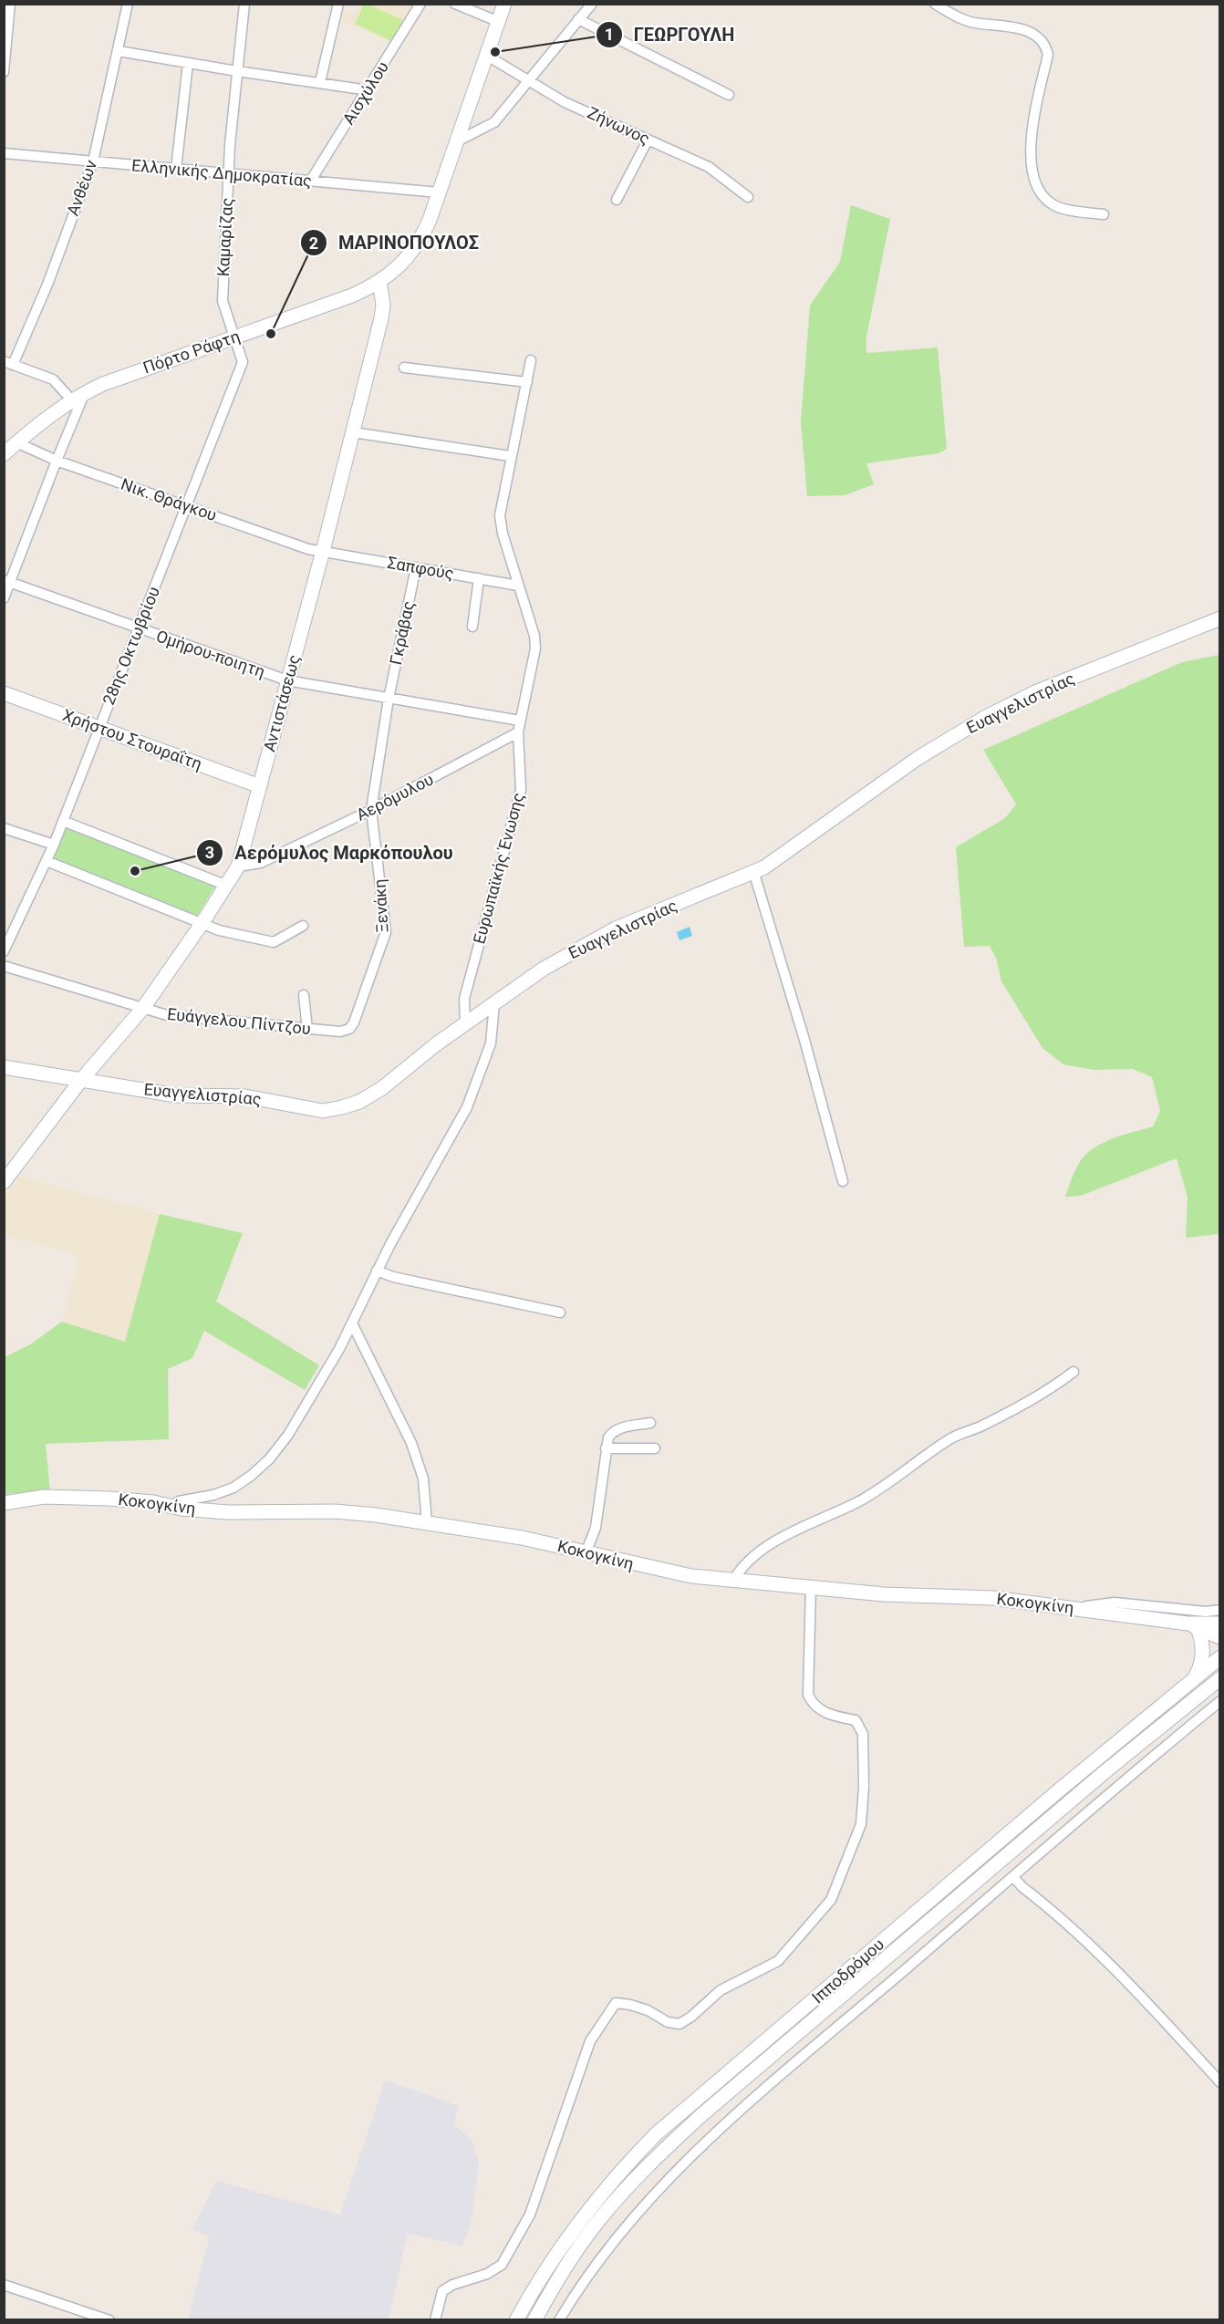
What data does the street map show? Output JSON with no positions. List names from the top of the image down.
{
  "streets": {
    "street": [
      "Αισχύλου",
      "Ζήνωνος",
      "Ελληνικής Δημοκρατίας",
      "Ανθέων",
      "Καμαρίζας",
      "Πόρτο Ράφτη",
      "Νικ. Θράγκου",
      "Σαπφούς",
      "Γκράβας",
      "28ης Οκτωβρίου",
      "Ομήρου-ποιητη",
      "Αντιστάσεως",
      "Ευαγγελιστρίας",
      "Χρήστου Στουραΐτη",
      "Αερόμυλου",
      "Ευρωπαϊκής Ένωσης",
      "Ξενάκη",
      "Ευάγγελου Πίντζου",
      "Κοκογκίνη",
      "Ιπποδρόμου"
    ]
  },
  "crossings": [
    ["Αισχύλου", "Ελληνικής Δημοκρατίας"],
    ["Ζήνωνος", "Πόρτο Ράφτη"],
    ["Ελληνικής Δημοκρατίας", "Ανθέων"],
    ["Ελληνικής Δημοκρατίας", "Καμαρίζας"],
    ["Ελληνικής Δημοκρατίας", "Πόρτο Ράφτη"],
    ["Καμαρίζας", "Πόρτο Ράφτη"],
    ["Καμαρίζας", "28ης Οκτωβρίου"],
    ["Πόρτο Ράφτη", "Νικ. Θράγκου"],
    ["Πόρτο Ράφτη", "28ης Οκτωβρίου"],
    ["Πόρτο Ράφτη", "Αντιστάσεως"],
    ["Νικ. Θράγκου", "Σαπφούς"],
    ["Νικ. Θράγκου", "28ης Οκτωβρίου"],
    ["Νικ. Θράγκου", "Αντιστάσεως"],
    ["Σαπφούς", "Γκράβας"],
    ["Σαπφούς", "Αντιστάσεως"],
    ["Σαπφούς", "Ευρωπαϊκής Ένωσης"],
    ["Γκράβας", "Ομήρου-ποιητη"],
    ["Γκράβας", "Αερόμυλου"],
    ["Γκράβας", "Ξενάκη"],
    ["28ης Οκτωβρίου", "Ομήρου-ποιητη"],
    ["28ης Οκτωβρίου", "Χρήστου Στουραΐτη"],
    ["Ομήρου-ποιητη", "Αντιστάσεως"],
    ["Ομήρου-ποιητη", "Ευρωπαϊκής Ένωσης"],
    ["Αντιστάσεως", "Ευαγγελιστρίας"],
    ["Αντιστάσεως", "Χρήστου Στουραΐτη"],
    ["Αντιστάσεως", "Αερόμυλου"],
    ["Αντιστάσεως", "Ευάγγελου Πίντζου"],
    ["Ευαγγελιστρίας", "Ευρωπαϊκής Ένωσης"],
    ["Αερόμυλου", "Ευρωπαϊκής Ένωσης"],
    ["Αερόμυλου", "Ξενάκη"],
    ["Ξενάκη", "Ευάγγελου Πίντζου"]
  ],
  "places": ["ΓΕΩΡΓΟΥΛΗ", "ΜΑΡΙΝΟΠΟΥΛΟΣ", "Αερόμυλος Μαρκόπουλου"]
}
